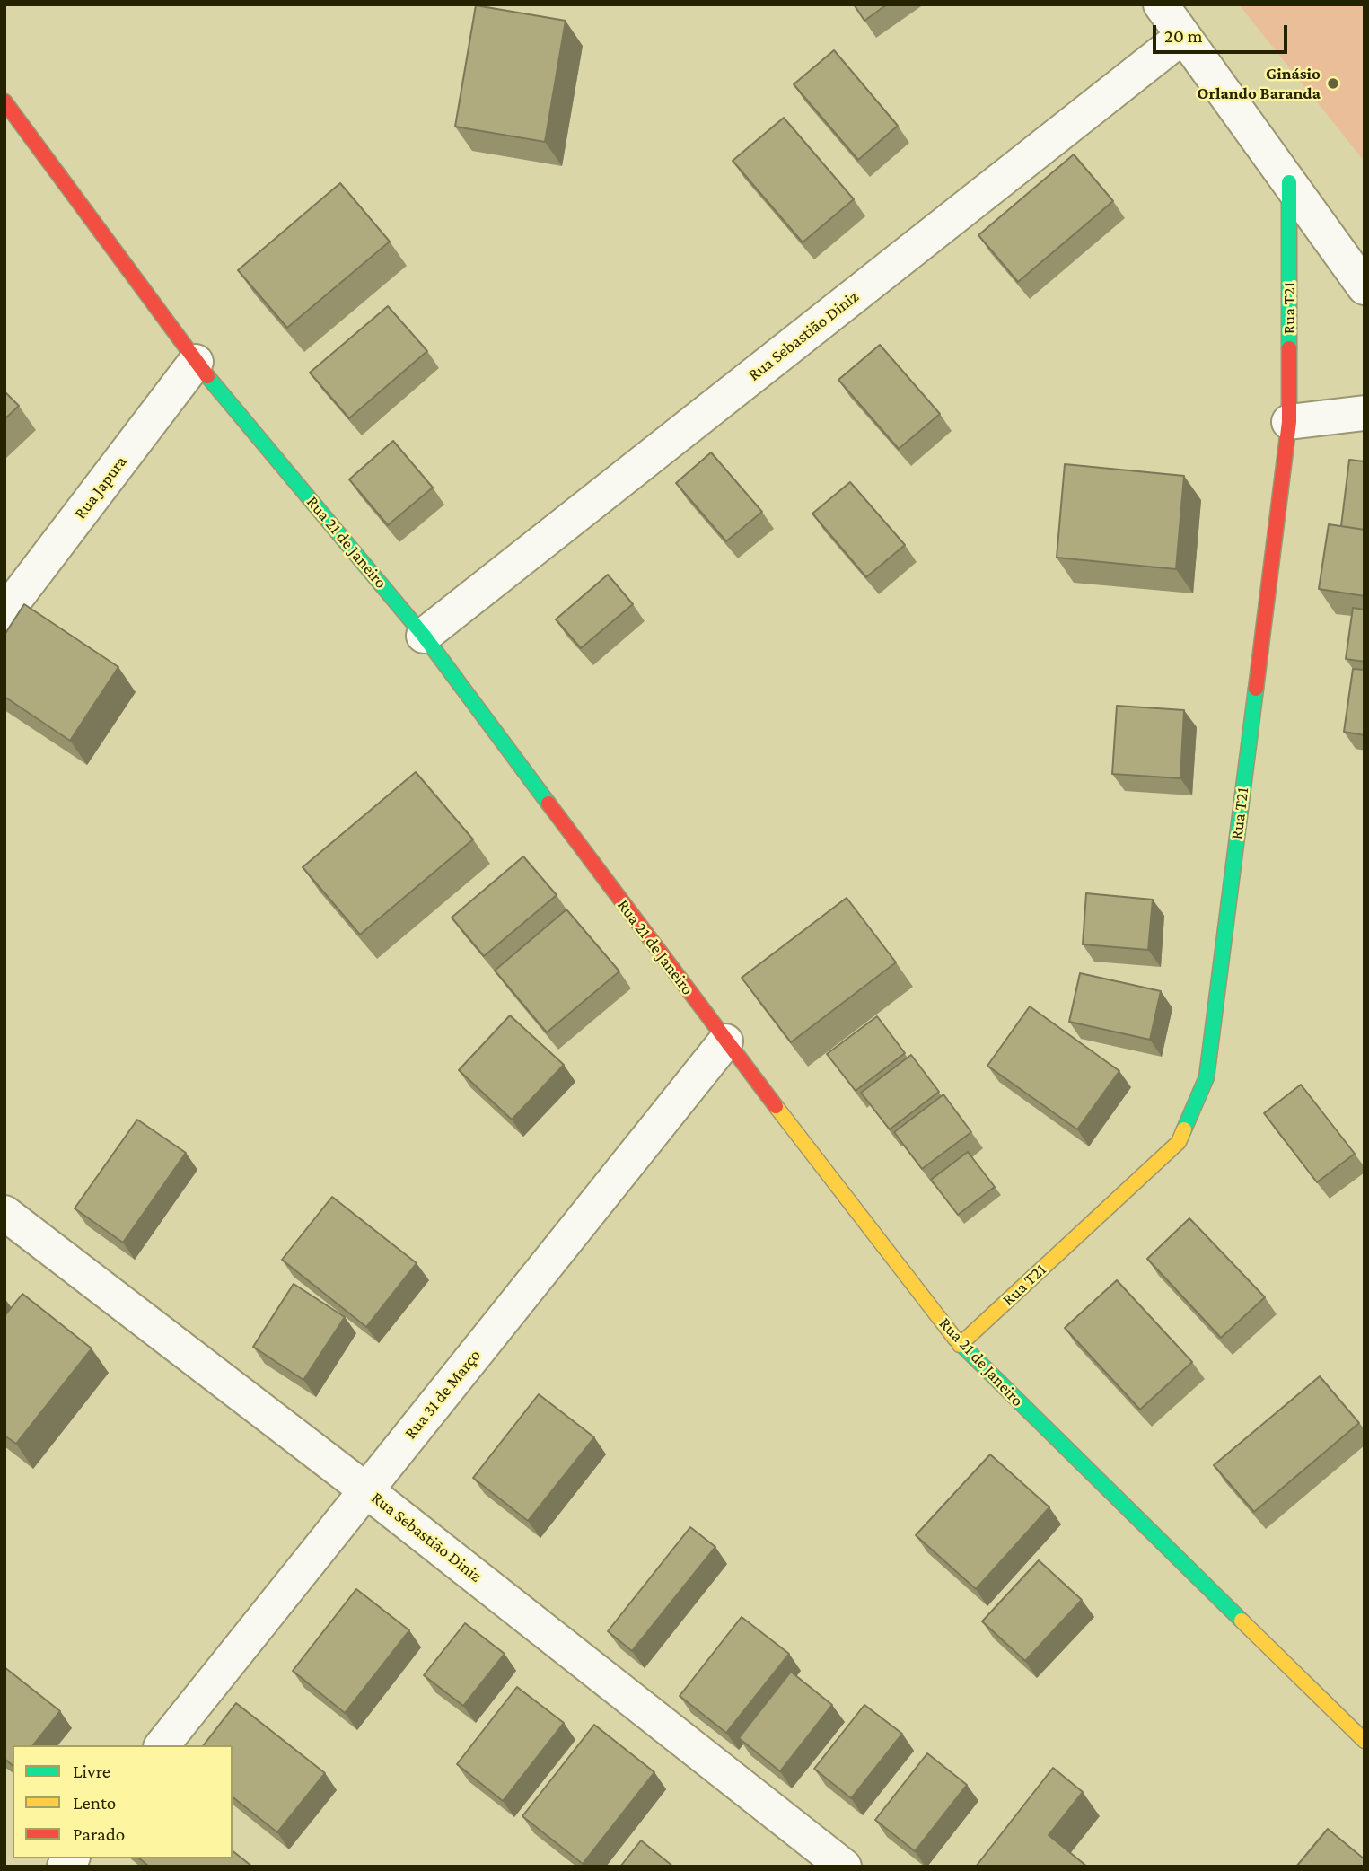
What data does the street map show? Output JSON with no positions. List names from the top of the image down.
{
  "streets": {
    "street": [
      "Rua T21",
      "Rua Sebastião Diniz",
      "Rua Japura",
      "Rua 21 de Janeiro",
      "Rua 31 de Março"
    ]
  },
  "crossings": [
    ["Rua T21", "Rua 21 de Janeiro"],
    ["Rua Sebastião Diniz", "Rua 21 de Janeiro"],
    ["Rua Sebastião Diniz", "Rua 31 de Março"],
    ["Rua Japura", "Rua 21 de Janeiro"],
    ["Rua 21 de Janeiro", "Rua 31 de Março"]
  ],
  "places": ["Ginásio Orlando Baranda"],
  "legend": ["Livre", "Lento", "Parado"],
  "scale_bar": "20 m"
}
